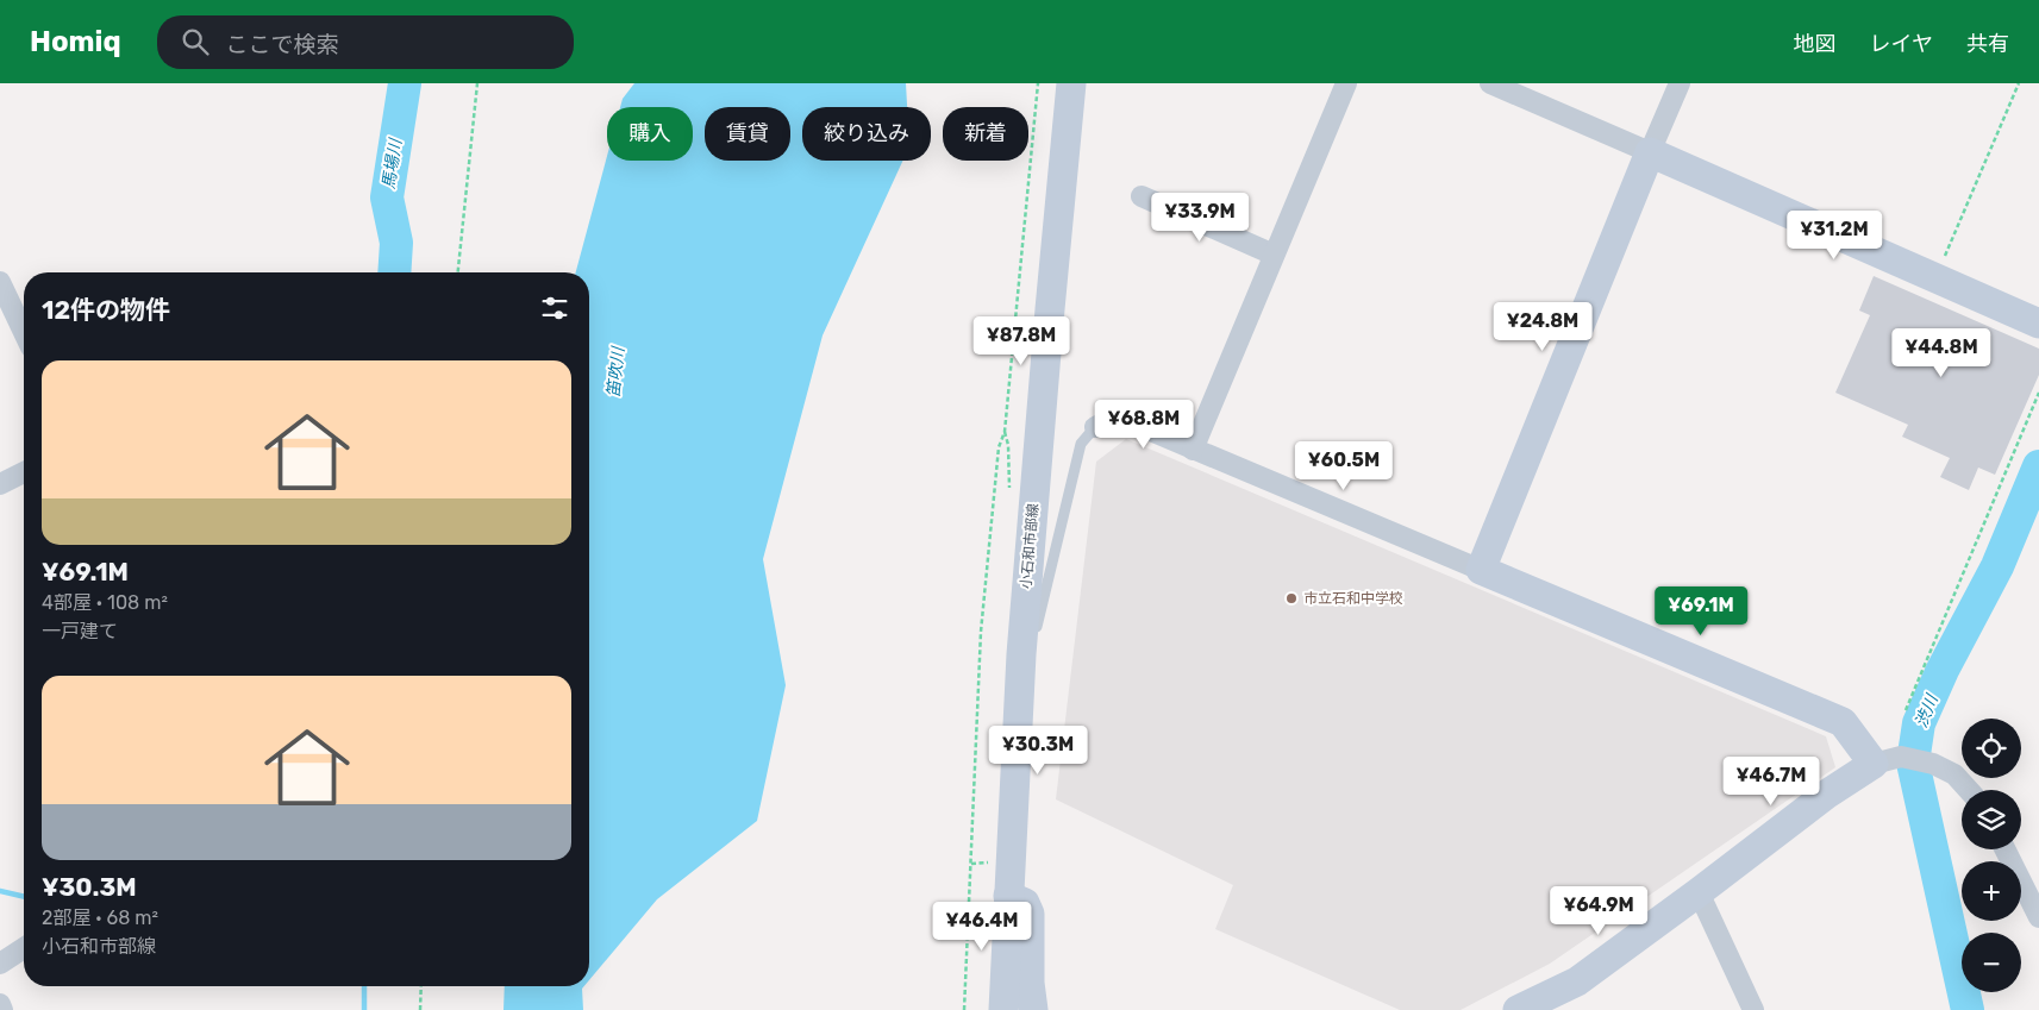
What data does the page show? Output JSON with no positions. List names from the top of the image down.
{
  "streets": {
    "street": ["小石和市部線"]
  },
  "water": ["馬場川", "笛吹川", "渋川"],
  "places": ["市立石和中学校"],
  "page": {
    "header": "Homiq",
    "search": "ここで検索",
    "nav": ["地図", "レイヤ", "共有"],
    "chip": [
      "購入",
      "賃貸",
      "絞り込み",
      "新着"
    ],
    "price": [
      "¥33.9M",
      "¥31.2M",
      "¥24.8M",
      "¥87.8M",
      "¥44.8M",
      "¥68.8M",
      "¥60.5M",
      "¥69.1M",
      "¥30.3M",
      "¥46.7M",
      "¥64.9M",
      "¥46.4M"
    ],
    "heading": "12件の物件",
    "list": [
      {
        "name": "¥69.1M",
        "note": "4部屋 · 108 m² · 一戸建て"
      },
      {
        "name": "¥30.3M",
        "note": "2部屋 · 68 m² · 小石和市部線"
      }
    ],
    "map_buttons": ["+", "−"]
  }
}
